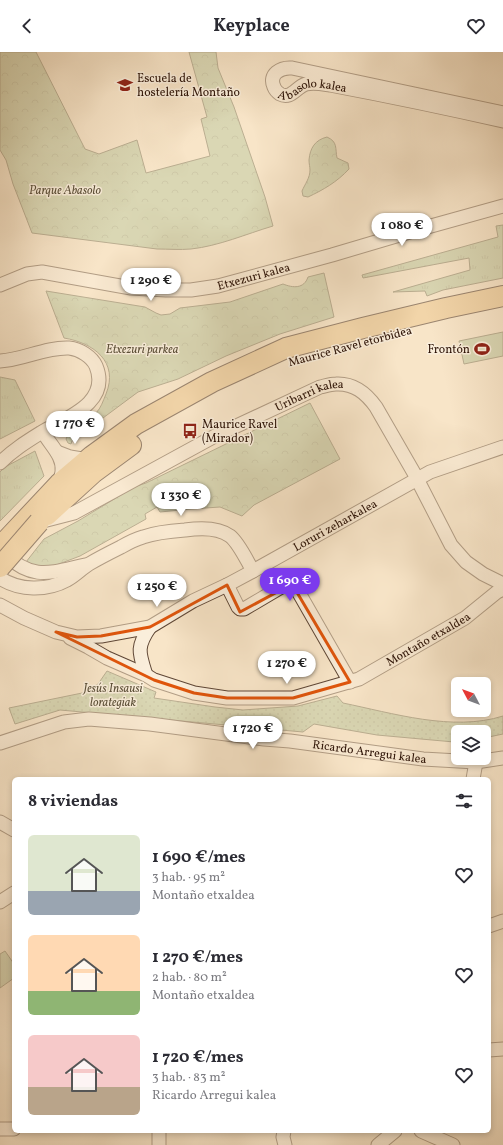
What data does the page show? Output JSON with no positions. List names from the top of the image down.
{
  "streets": {
    "main road": ["Maurice Ravel etorbidea"],
    "street": [
      "Abasolo kalea",
      "Etxezuri kalea",
      "Uribarri kalea",
      "Loruri zeharkalea",
      "Montaño etxaldea",
      "Ricardo Arregui kalea"
    ]
  },
  "crossings": [
    ["Maurice Ravel etorbidea", "Uribarri kalea"],
    ["Uribarri kalea", "Loruri zeharkalea"],
    ["Loruri zeharkalea", "Montaño etxaldea"]
  ],
  "parks": ["Parque Abasolo", "Etxezuri parkea", "Jesús Insausi lorategiak"],
  "places": {
    "school or university": ["Escuela de hostelería Montaño"],
    "sports": ["Frontón"],
    "bus stop": ["Maurice Ravel (Mirador)"]
  },
  "north": "top left",
  "page": {
    "header": "Keyplace",
    "price": [
      "1 080 €",
      "1 290 €",
      "1 770 €",
      "1 330 €",
      "1 690 €",
      "1 250 €",
      "1 270 €",
      "1 720 €"
    ],
    "heading": "8 viviendas",
    "list": [
      {
        "name": "1 690 €/mes",
        "note": "3 hab. · 95 m² · Montaño etxaldea"
      },
      {
        "name": "1 270 €/mes",
        "note": "2 hab. · 80 m² · Montaño etxaldea"
      },
      {
        "name": "1 720 €/mes",
        "note": "3 hab. · 83 m² · Ricardo Arregui kalea"
      }
    ]
  }
}
